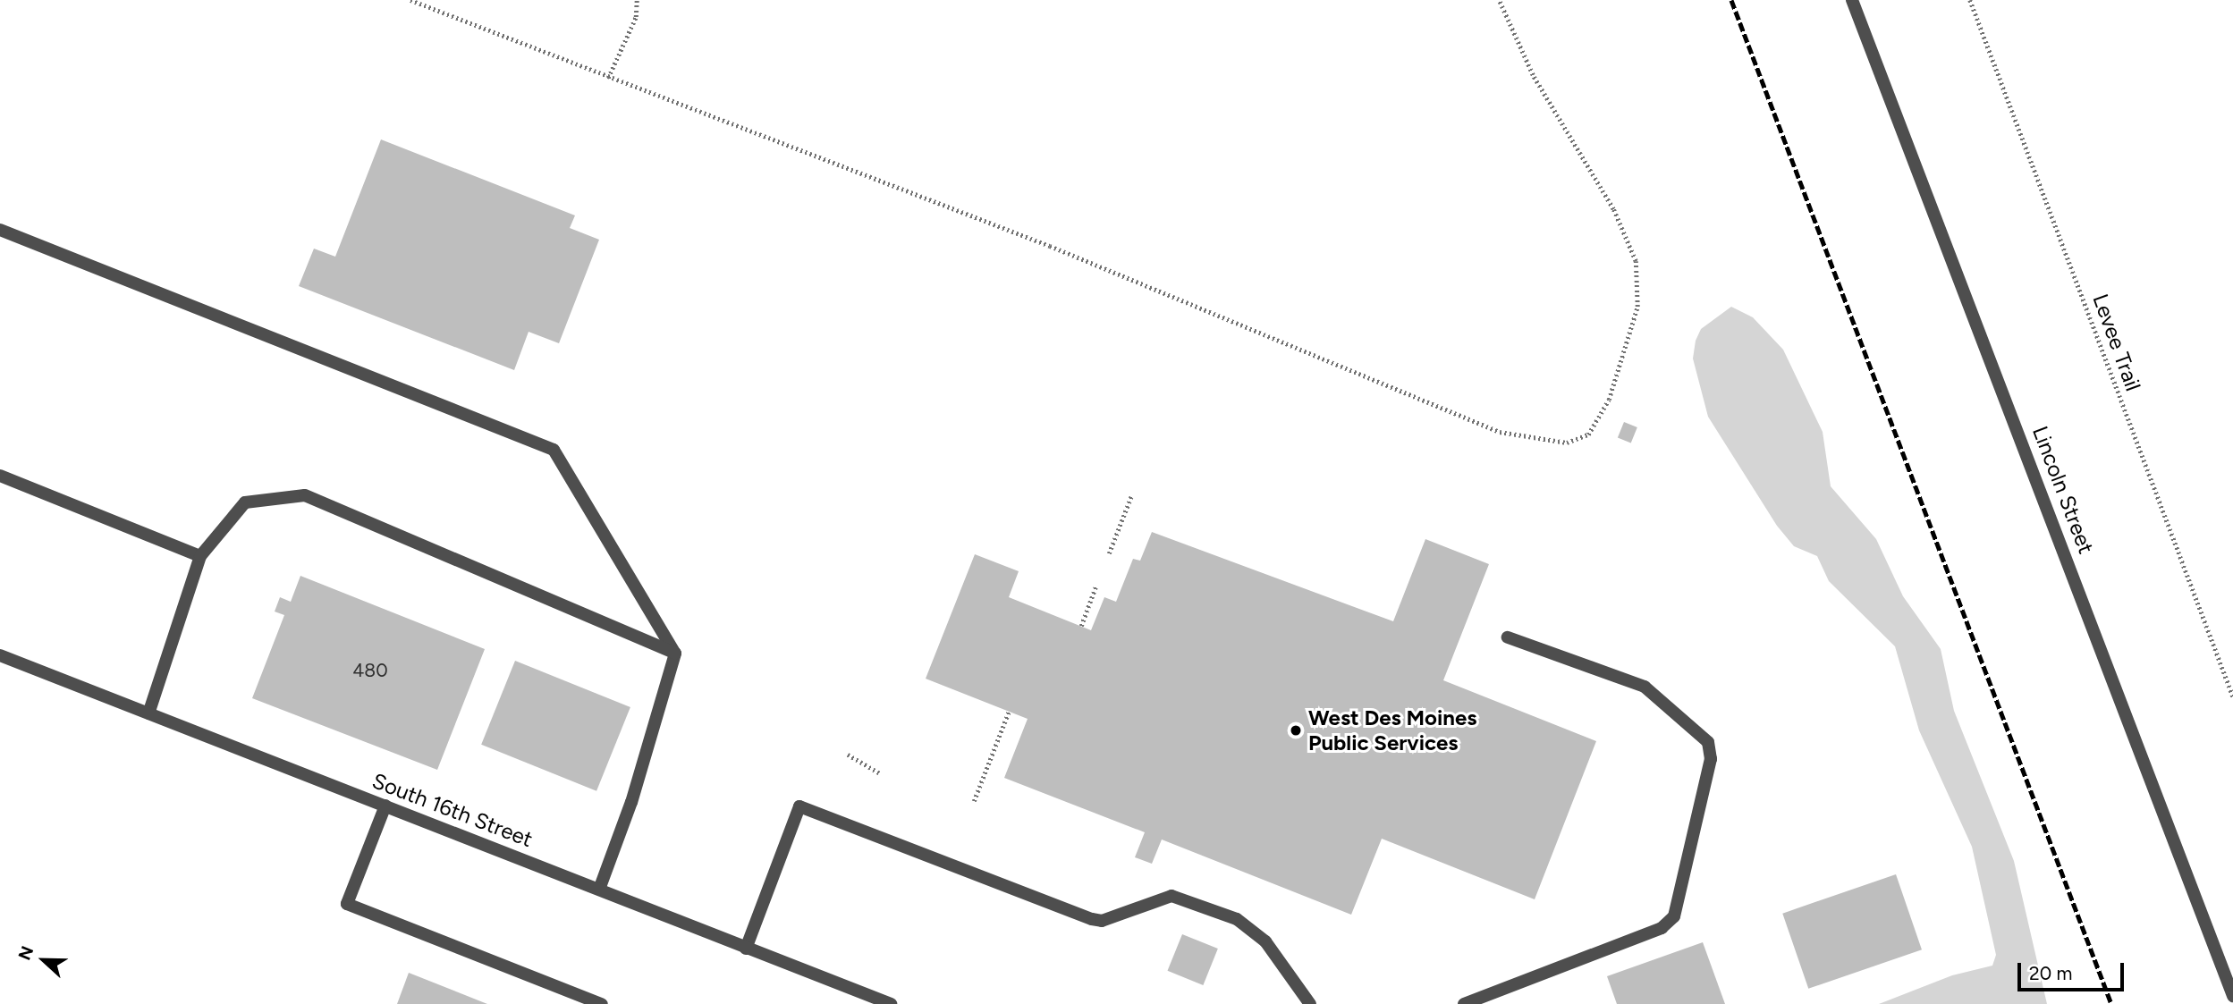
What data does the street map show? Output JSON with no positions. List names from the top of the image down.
{
  "streets": {
    "street": ["Lincoln Street", "South 16th Street"],
    "path": ["Levee Trail"]
  },
  "places": ["West Des Moines Public Services"],
  "house_numbers": ["480"],
  "scale_bar": "20 m",
  "north": "left"
}
